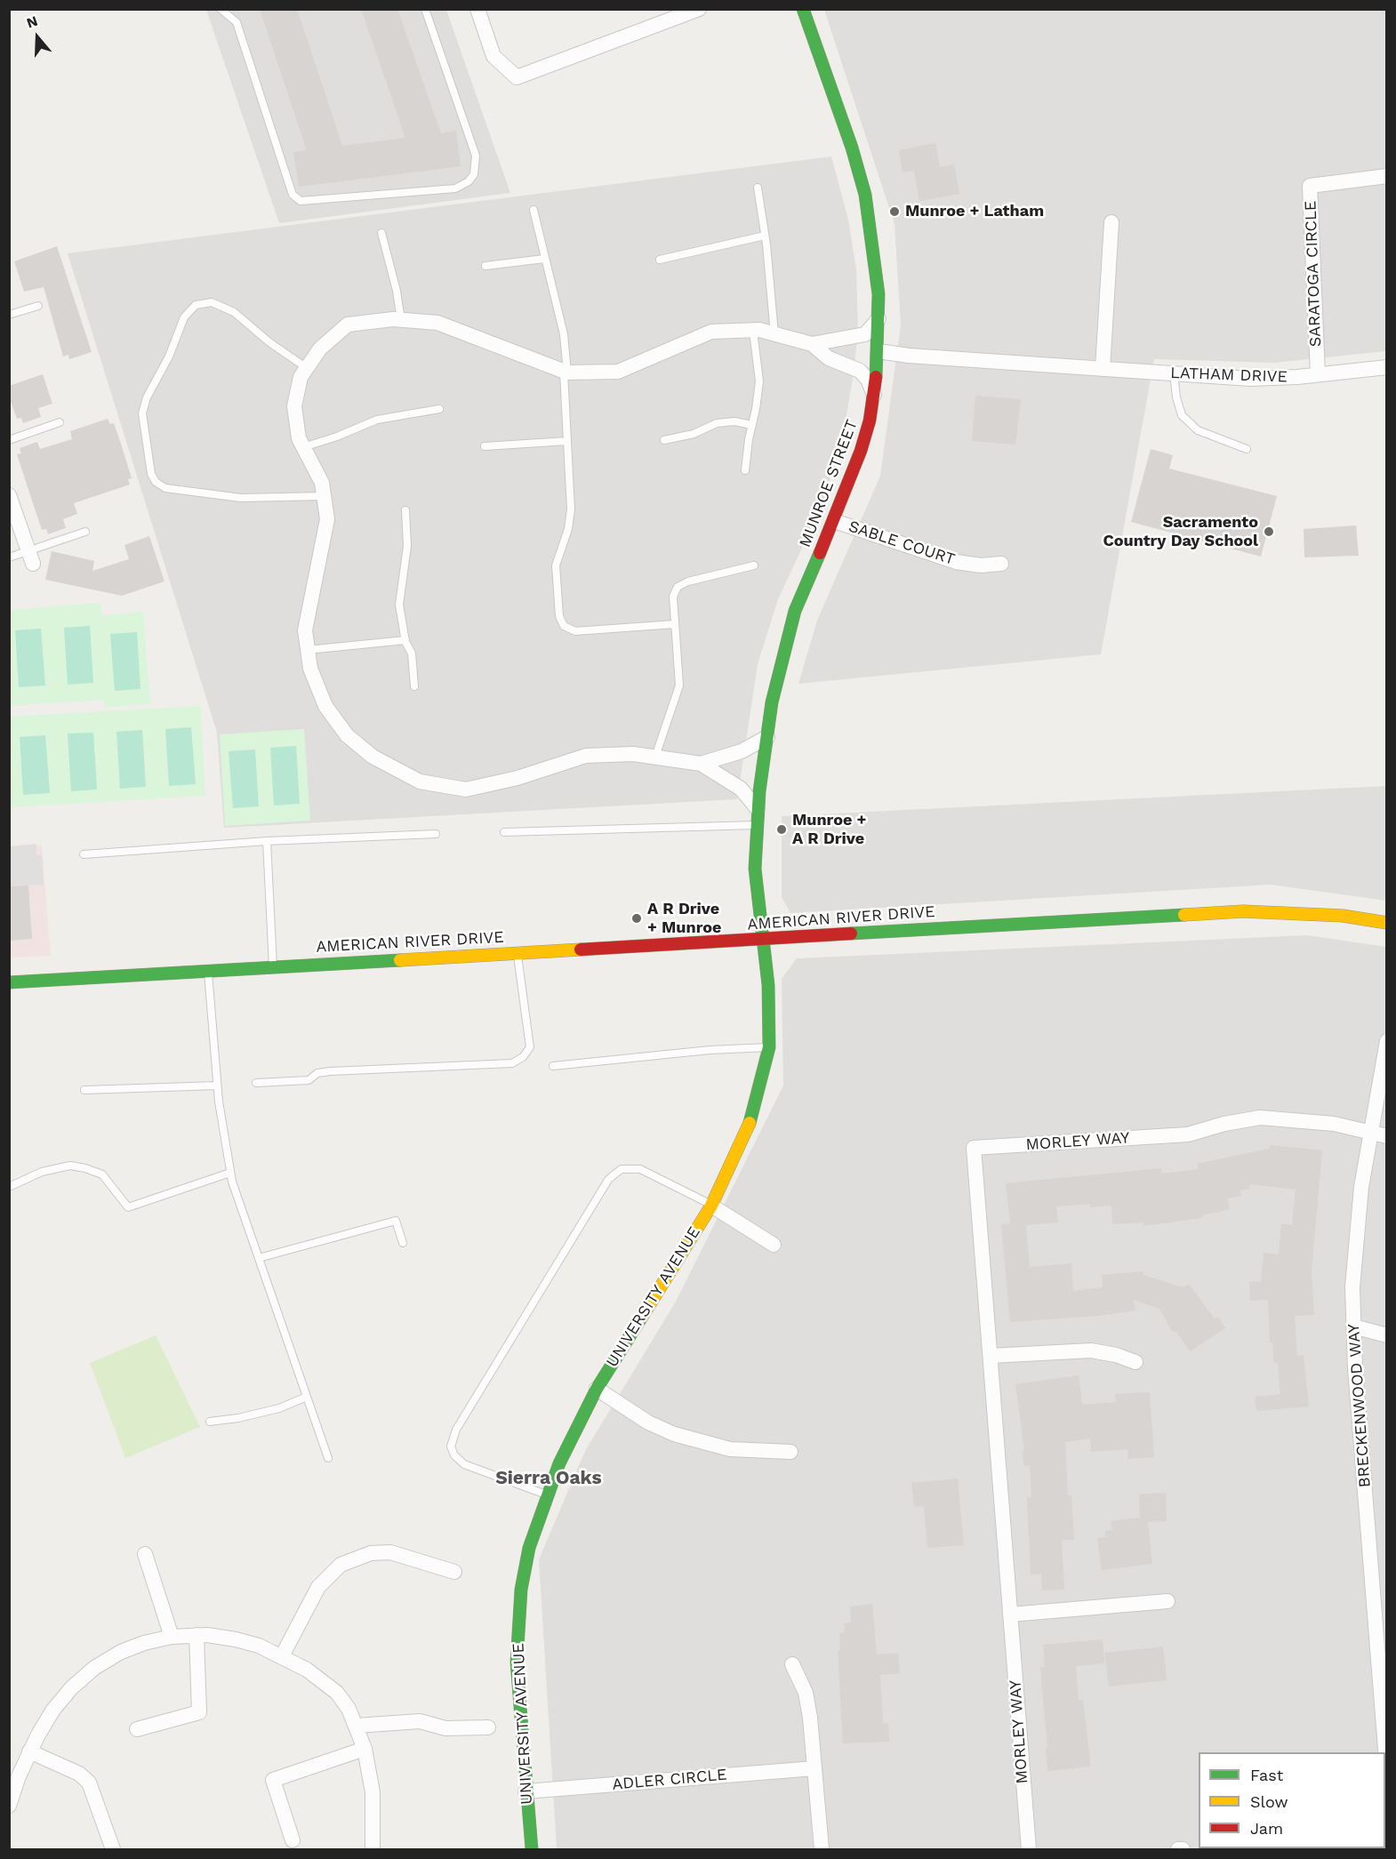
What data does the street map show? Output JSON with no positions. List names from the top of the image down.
{
  "streets": {
    "street": [
      "SARATOGA CIRCLE",
      "LATHAM DRIVE",
      "MUNROE STREET",
      "SABLE COURT",
      "AMERICAN RIVER DRIVE",
      "MORLEY WAY",
      "UNIVERSITY AVENUE",
      "BRECKENWOOD WAY",
      "ADLER CIRCLE"
    ]
  },
  "crossings": [
    ["SARATOGA CIRCLE", "LATHAM DRIVE"],
    ["LATHAM DRIVE", "MUNROE STREET"],
    ["MUNROE STREET", "SABLE COURT"],
    ["MUNROE STREET", "AMERICAN RIVER DRIVE"],
    ["MUNROE STREET", "UNIVERSITY AVENUE"],
    ["AMERICAN RIVER DRIVE", "UNIVERSITY AVENUE"],
    ["MORLEY WAY", "BRECKENWOOD WAY"],
    ["UNIVERSITY AVENUE", "ADLER CIRCLE"]
  ],
  "districts": ["Sierra Oaks"],
  "places": [
    "Munroe + Latham",
    "Sacramento Country Day School",
    "Munroe + A R Drive",
    "A R Drive + Munroe"
  ],
  "legend": ["Fast", "Slow", "Jam"],
  "north": "top"
}
